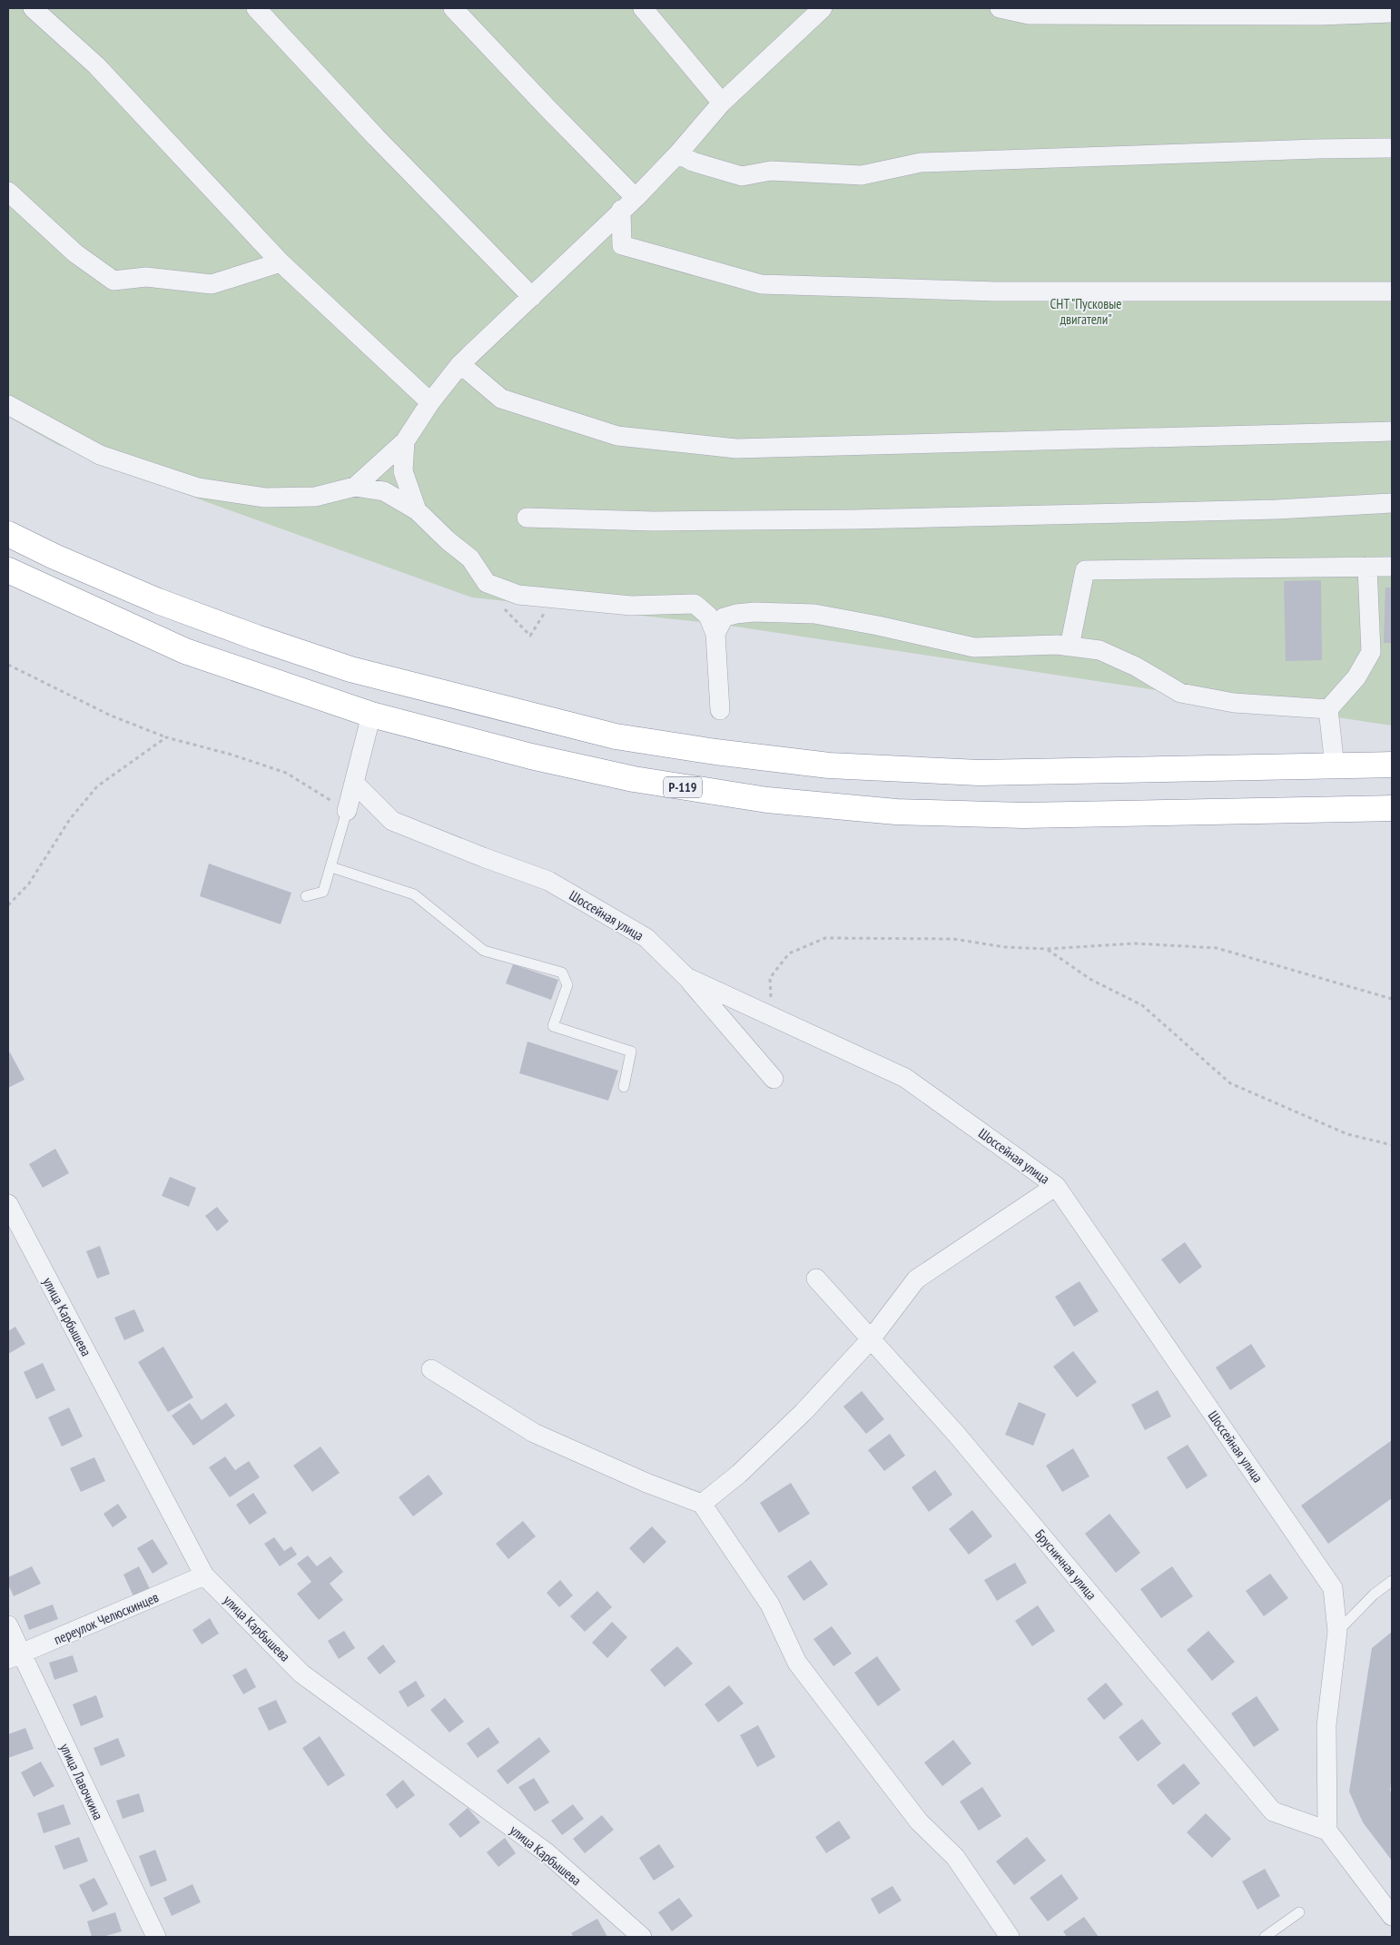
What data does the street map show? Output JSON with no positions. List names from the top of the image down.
{
  "streets": {
    "highway": ["Р-119"],
    "street": [
      "Шоссейная улица",
      "улица Карбышева",
      "Брусничная улица",
      "переулок Челюскинцев",
      "улица Лавочкина"
    ]
  },
  "crossings": [
    ["Шоссейная улица", "Брусничная улица"],
    ["улица Карбышева", "переулок Челюскинцев"],
    ["переулок Челюскинцев", "улица Лавочкина"]
  ],
  "parks": ["СНТ \"Пусковые двигатели\""]
}
